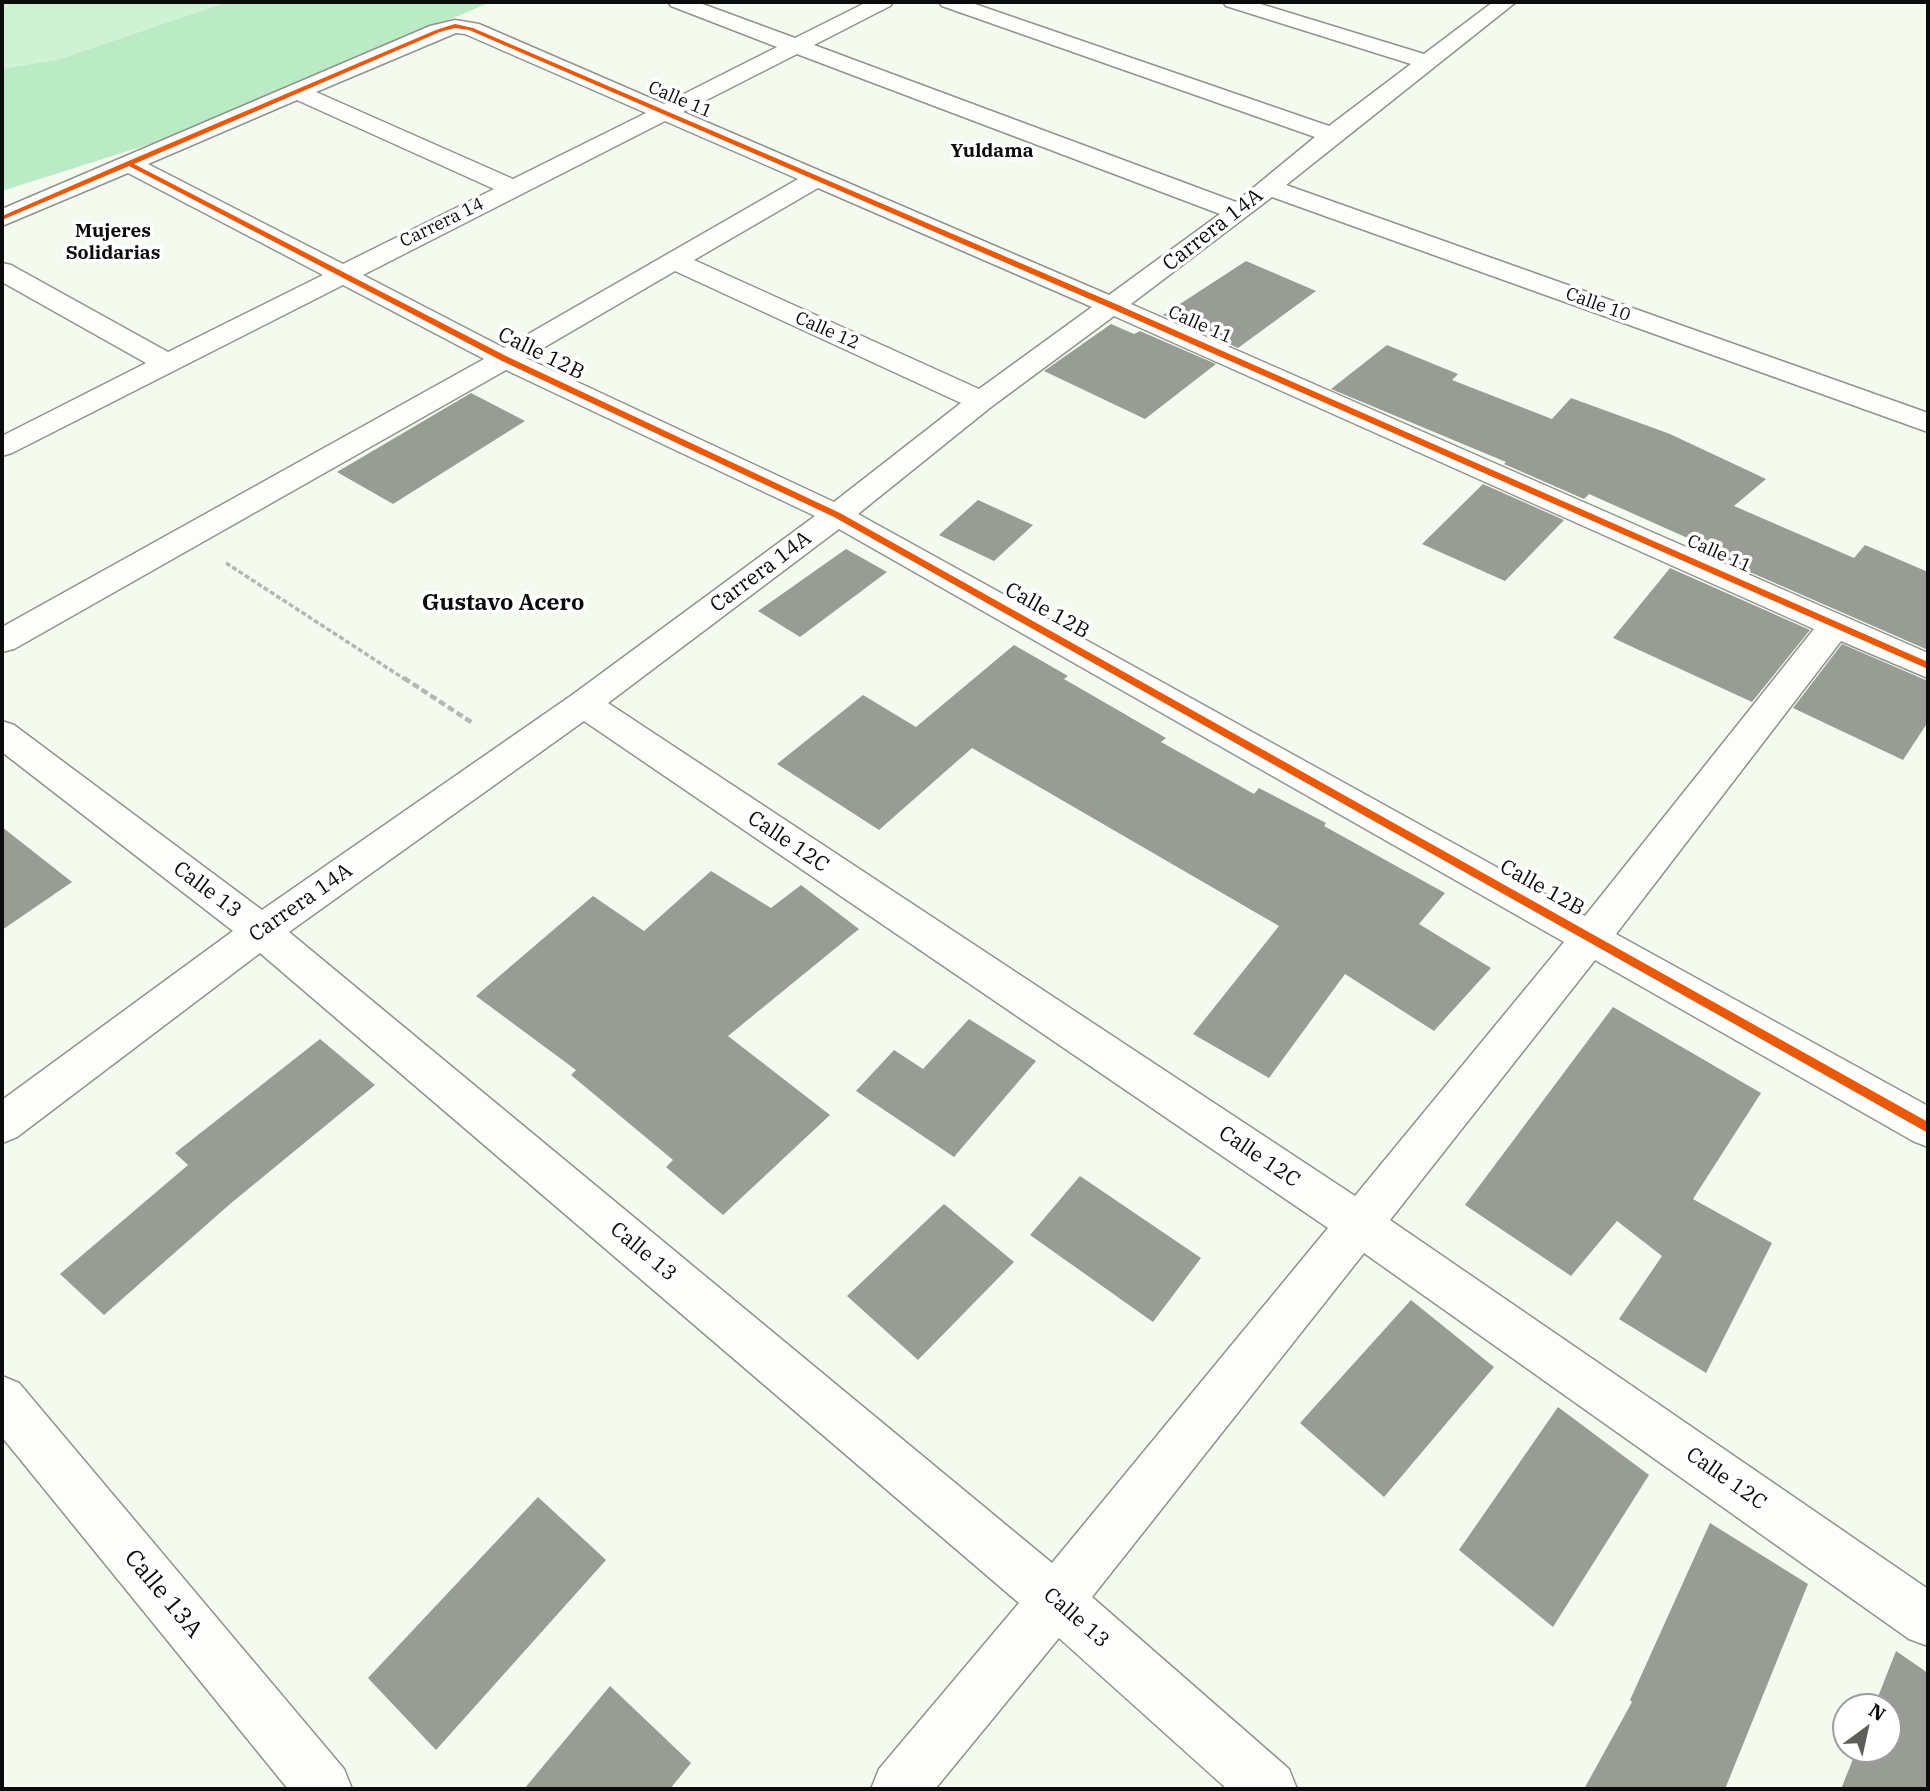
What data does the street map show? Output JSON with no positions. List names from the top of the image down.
{
  "streets": {
    "street": [
      "Calle 11",
      "Carrera 14",
      "Carrera 14A",
      "Calle 10",
      "Calle 12",
      "Calle 12B",
      "Calle 12C",
      "Calle 13",
      "Calle 13A"
    ]
  },
  "crossings": [
    ["Calle 11", "Carrera 14"],
    ["Calle 11", "Carrera 14A"],
    ["Carrera 14", "Calle 12B"],
    ["Carrera 14A", "Calle 10"],
    ["Carrera 14A", "Calle 12"],
    ["Carrera 14A", "Calle 12B"],
    ["Carrera 14A", "Calle 12C"],
    ["Carrera 14A", "Calle 13"]
  ],
  "districts": ["Yuldama", "Mujeres Solidarias", "Gustavo Acero"],
  "north": "top right"
}
